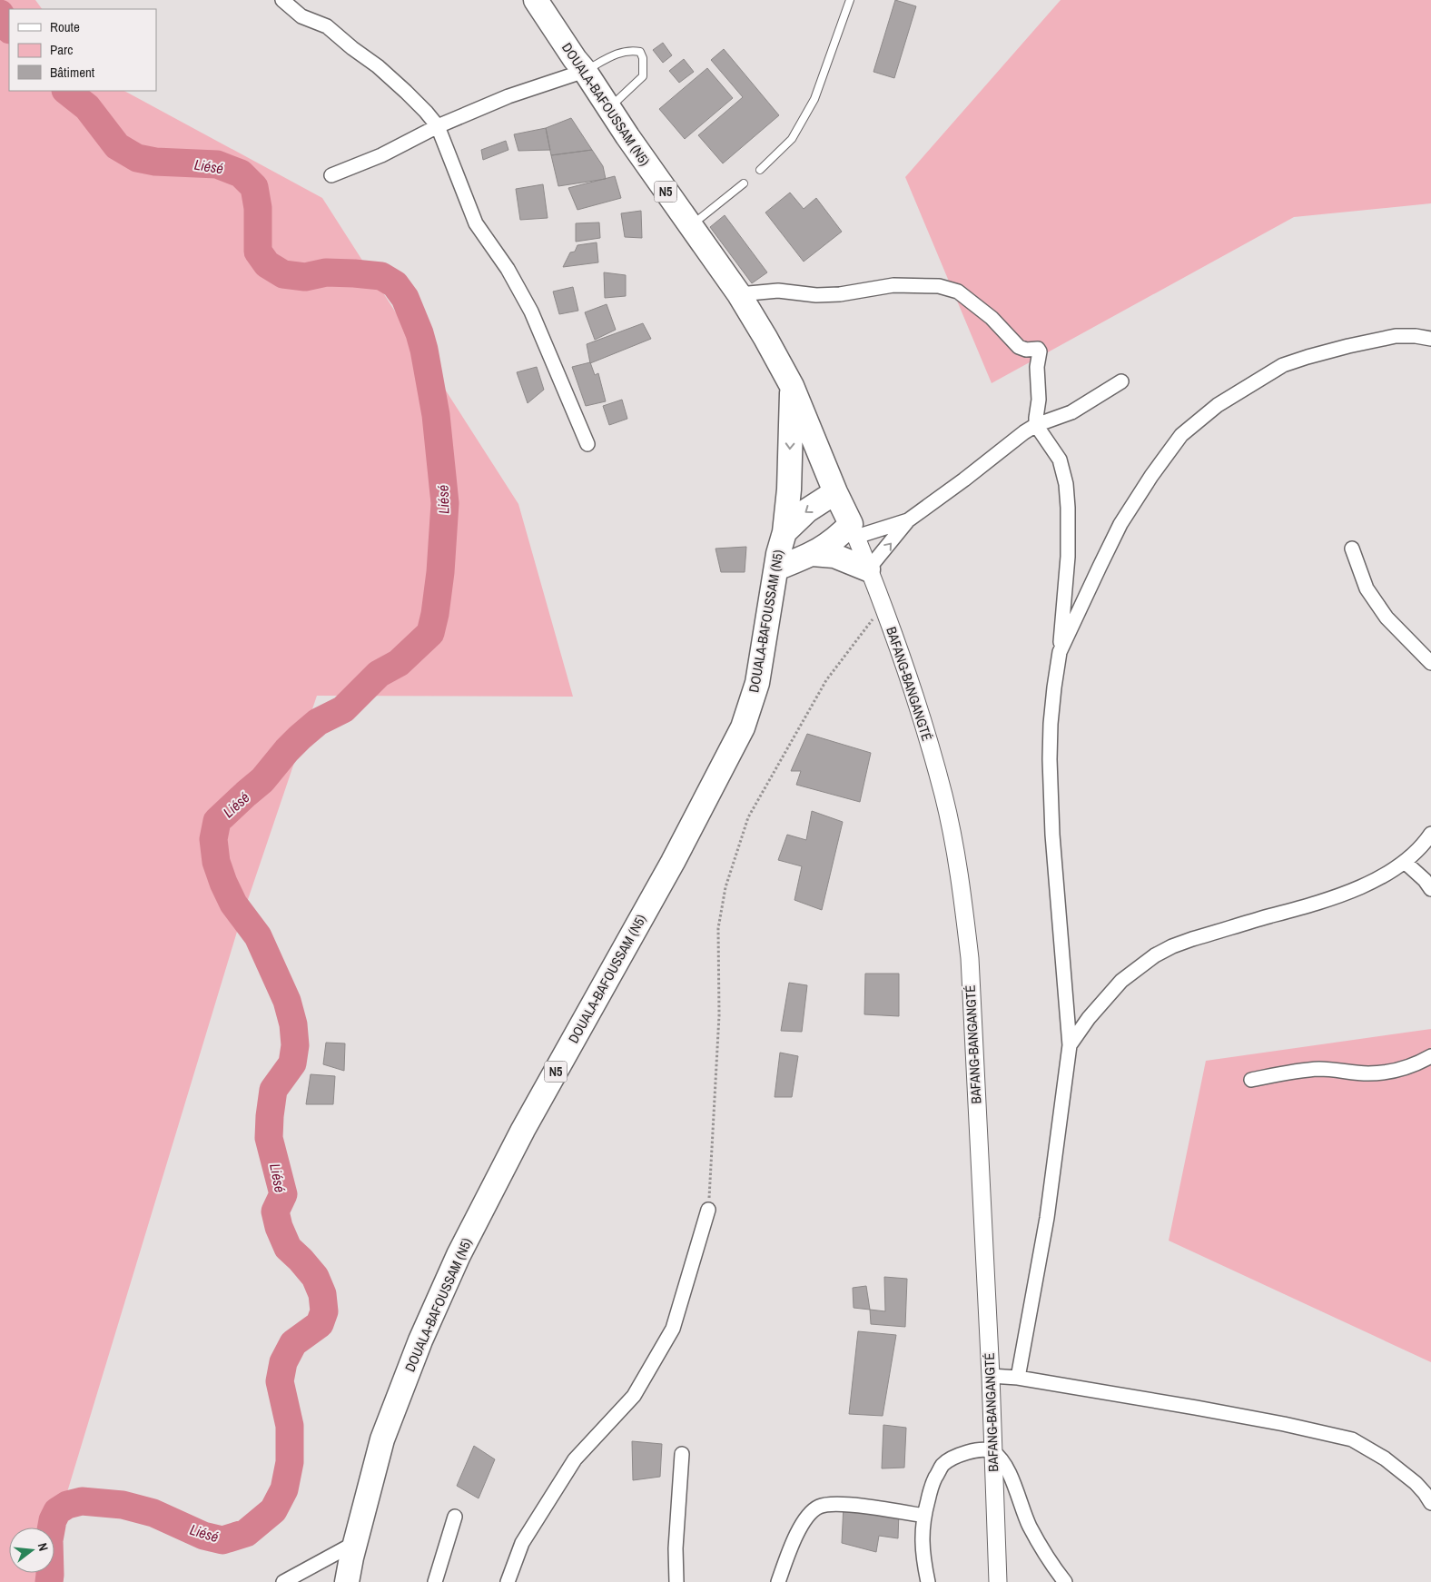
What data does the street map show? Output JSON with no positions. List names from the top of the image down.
{
  "streets": {
    "highway": ["DOUALA-BAFOUSSAM (N5)", "N5"],
    "street": ["BAFANG-BANGANGTÉ"]
  },
  "crossings": [
    ["DOUALA-BAFOUSSAM (N5)", "BAFANG-BANGANGTÉ"]
  ],
  "water": ["Liésé"],
  "legend": ["Route", "Parc", "Bâtiment"],
  "north": "right"
}
